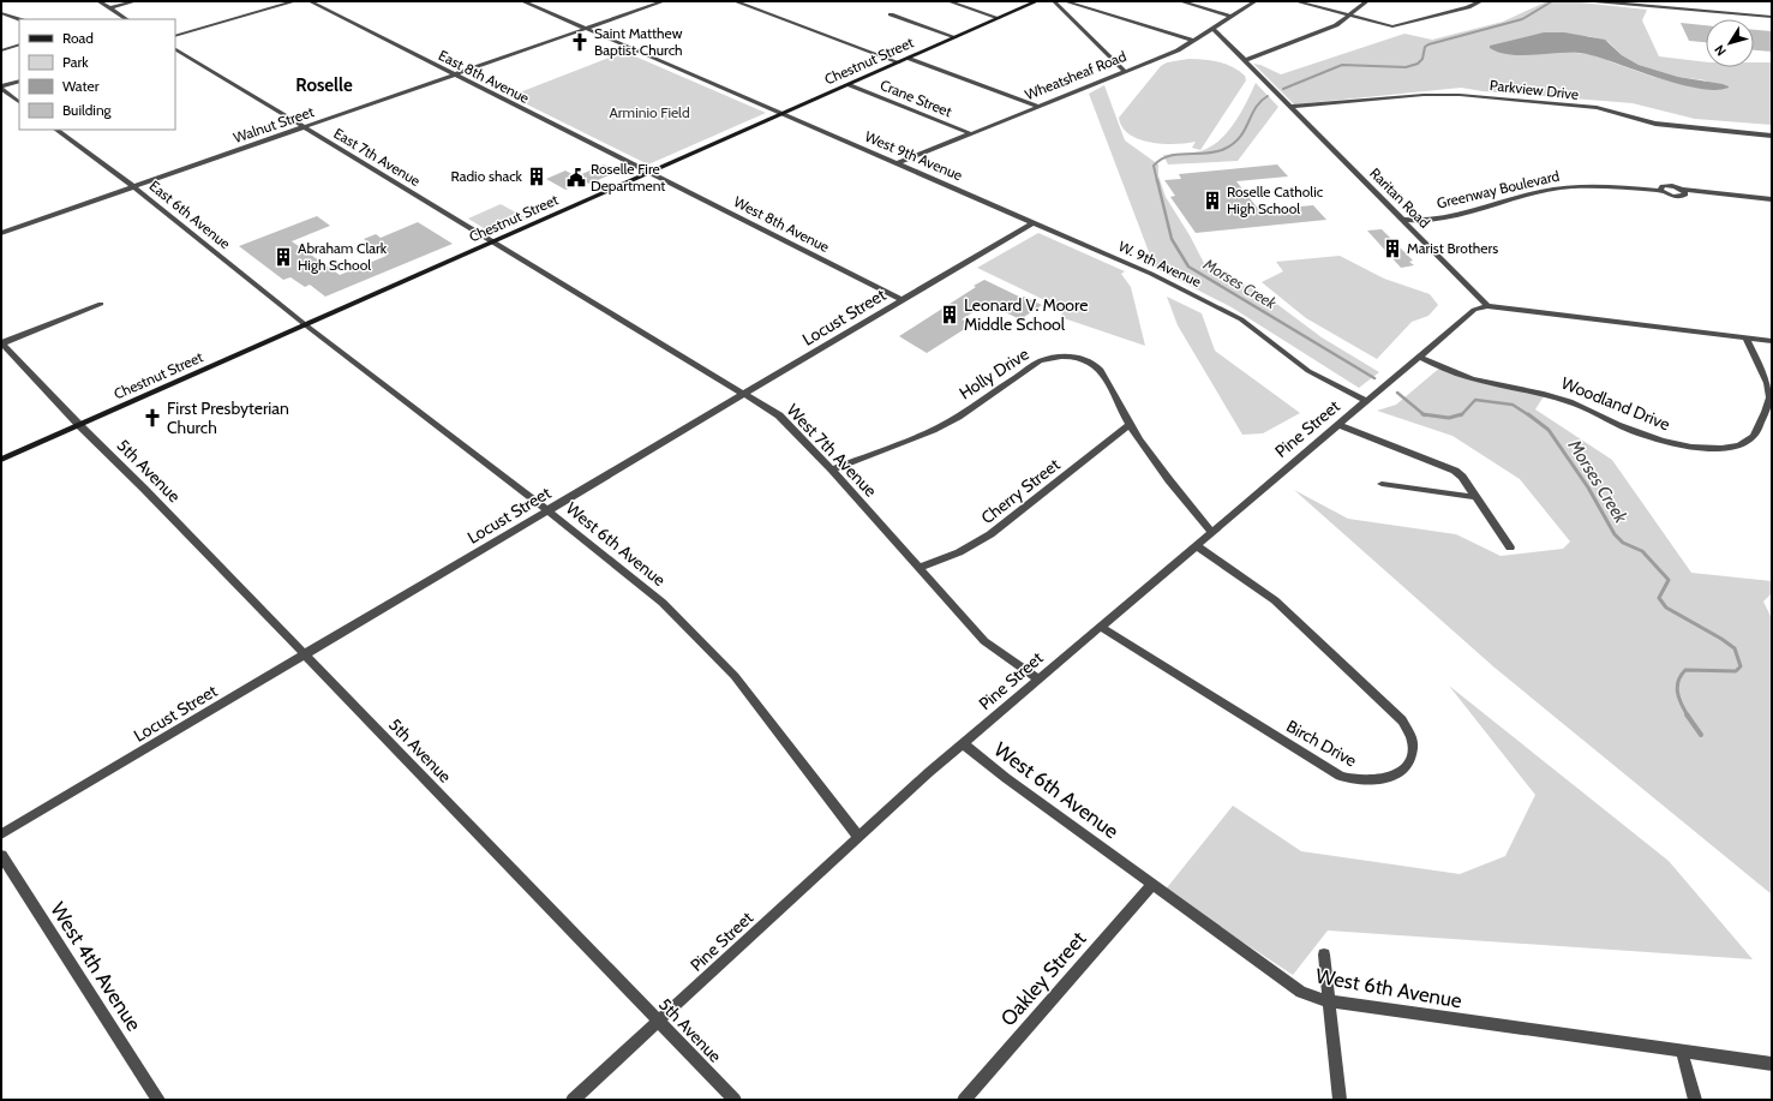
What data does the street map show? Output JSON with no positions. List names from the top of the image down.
{
  "streets": {
    "street": [
      "Chestnut Street",
      "Wheatsheaf Road",
      "East 8th Avenue",
      "Parkview Drive",
      "Crane Street",
      "Walnut Street",
      "West 9th Avenue",
      "East 7th Avenue",
      "Greenway Boulevard",
      "Raritan Road",
      "East 6th Avenue",
      "West 8th Avenue",
      "W. 9th Avenue",
      "Locust Street",
      "Holly Drive",
      "Woodland Drive",
      "Pine Street",
      "West 7th Avenue",
      "5th Avenue",
      "Cherry Street",
      "West 6th Avenue",
      "Birch Drive",
      "West 4th Avenue",
      "Oakley Street"
    ]
  },
  "crossings": [
    ["Chestnut Street", "East 8th Avenue"],
    ["Chestnut Street", "Crane Street"],
    ["Chestnut Street", "West 9th Avenue"],
    ["Chestnut Street", "East 7th Avenue"],
    ["Chestnut Street", "East 6th Avenue"],
    ["Chestnut Street", "West 8th Avenue"],
    ["Chestnut Street", "West 7th Avenue"],
    ["Chestnut Street", "5th Avenue"],
    ["Chestnut Street", "West 6th Avenue"],
    ["Wheatsheaf Road", "Crane Street"],
    ["Wheatsheaf Road", "West 9th Avenue"],
    ["Wheatsheaf Road", "Raritan Road"],
    ["East 8th Avenue", "Walnut Street"],
    ["East 8th Avenue", "West 8th Avenue"],
    ["Parkview Drive", "Raritan Road"],
    ["Walnut Street", "West 9th Avenue"],
    ["Walnut Street", "East 7th Avenue"],
    ["Walnut Street", "East 6th Avenue"],
    ["West 9th Avenue", "W. 9th Avenue"],
    ["West 9th Avenue", "Locust Street"],
    ["East 7th Avenue", "West 7th Avenue"],
    ["Greenway Boulevard", "Raritan Road"],
    ["Raritan Road", "Pine Street"],
    ["East 6th Avenue", "West 6th Avenue"],
    ["West 8th Avenue", "Locust Street"],
    ["W. 9th Avenue", "Locust Street"],
    ["W. 9th Avenue", "Pine Street"],
    ["Locust Street", "West 7th Avenue"],
    ["Locust Street", "5th Avenue"],
    ["Locust Street", "West 6th Avenue"],
    ["Holly Drive", "Pine Street"],
    ["Holly Drive", "West 7th Avenue"],
    ["Holly Drive", "Cherry Street"],
    ["Woodland Drive", "Pine Street"],
    ["Pine Street", "West 7th Avenue"],
    ["Pine Street", "5th Avenue"],
    ["Pine Street", "West 6th Avenue"],
    ["Pine Street", "Birch Drive"],
    ["West 7th Avenue", "Cherry Street"],
    ["West 6th Avenue", "Oakley Street"]
  ],
  "districts": ["Roselle"],
  "water": ["Morses Creek"],
  "parks": ["Arminio Field"],
  "places": {
    "church": ["Saint Matthew Baptist Church", "First Presbyterian Church"],
    "building": [
      "Radio shack",
      "Roselle Catholic High School",
      "Marist Brothers",
      "Abraham Clark High School",
      "Leonard V. Moore Middle School"
    ],
    "public building": ["Roselle Fire Department"]
  },
  "legend": [
    "Road",
    "Park",
    "Water",
    "Building"
  ],
  "north": "bottom left"
}
